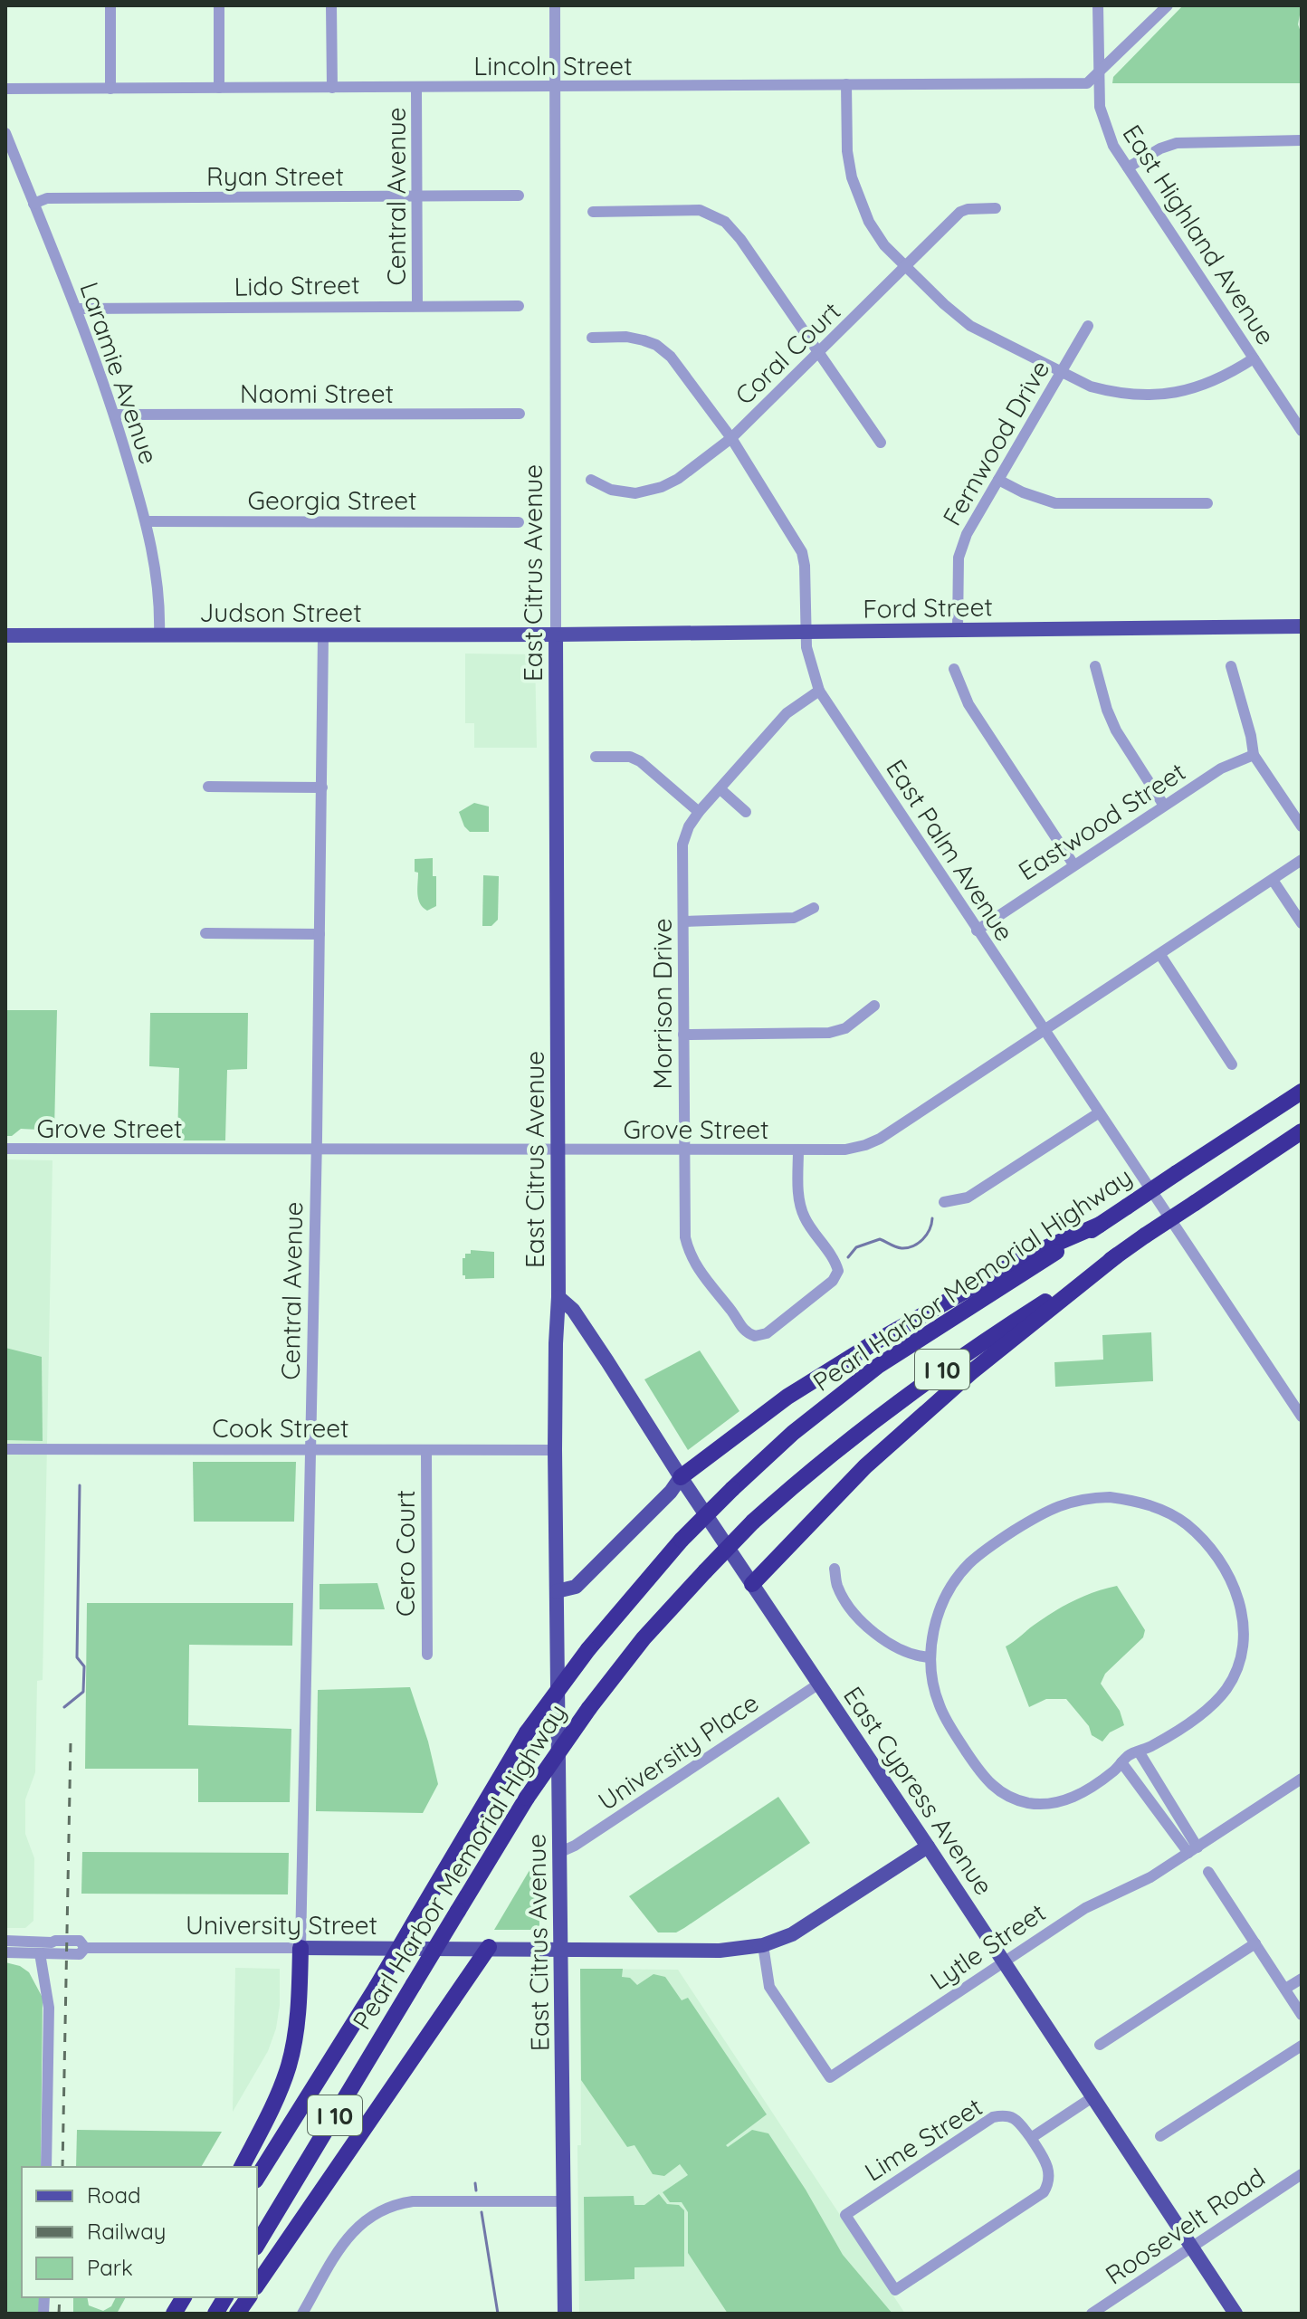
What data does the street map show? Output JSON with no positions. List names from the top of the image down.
{
  "streets": {
    "highway": ["Pearl Harbor Memorial Highway", "I 10"],
    "main road": [
      "East Citrus Avenue",
      "Ford Street",
      "Judson Street",
      "East Cypress Avenue",
      "University Street"
    ],
    "street": [
      "Lincoln Street",
      "Ryan Street",
      "Central Avenue",
      "East Highland Avenue",
      "Lido Street",
      "Coral Court",
      "Laramie Avenue",
      "Naomi Street",
      "Fernwood Drive",
      "Georgia Street",
      "Eastwood Street",
      "East Palm Avenue",
      "Morrison Drive",
      "Grove Street",
      "Cook Street",
      "Cero Court",
      "University Place",
      "Lytle Street",
      "Lime Street",
      "Roosevelt Road"
    ]
  },
  "crossings": [
    ["Lincoln Street", "Central Avenue"],
    ["Lincoln Street", "East Highland Avenue"],
    ["Lincoln Street", "East Citrus Avenue"],
    ["Ryan Street", "Central Avenue"],
    ["Ryan Street", "Laramie Avenue"],
    ["Central Avenue", "Lido Street"],
    ["Central Avenue", "Judson Street"],
    ["Central Avenue", "Grove Street"],
    ["Central Avenue", "Cook Street"],
    ["Central Avenue", "University Street"],
    ["Lido Street", "Laramie Avenue"],
    ["Coral Court", "East Palm Avenue"],
    ["Laramie Avenue", "Naomi Street"],
    ["Laramie Avenue", "Georgia Street"],
    ["Laramie Avenue", "Judson Street"],
    ["Fernwood Drive", "Ford Street"],
    ["East Citrus Avenue", "Ford Street"],
    ["East Citrus Avenue", "Judson Street"],
    ["East Citrus Avenue", "Grove Street"],
    ["East Citrus Avenue", "Cook Street"],
    ["East Citrus Avenue", "University Place"],
    ["East Citrus Avenue", "East Cypress Avenue"],
    ["East Citrus Avenue", "University Street"],
    ["Ford Street", "Judson Street"],
    ["Ford Street", "East Palm Avenue"],
    ["Eastwood Street", "East Palm Avenue"],
    ["East Palm Avenue", "Morrison Drive"],
    ["East Palm Avenue", "Grove Street"],
    ["Morrison Drive", "Grove Street"],
    ["Cook Street", "Cero Court"],
    ["University Place", "East Cypress Avenue"],
    ["East Cypress Avenue", "University Street"],
    ["East Cypress Avenue", "Lytle Street"],
    ["East Cypress Avenue", "Roosevelt Road"],
    ["University Street", "Lytle Street"]
  ],
  "legend": ["Road", "Railway", "Park"]
}
